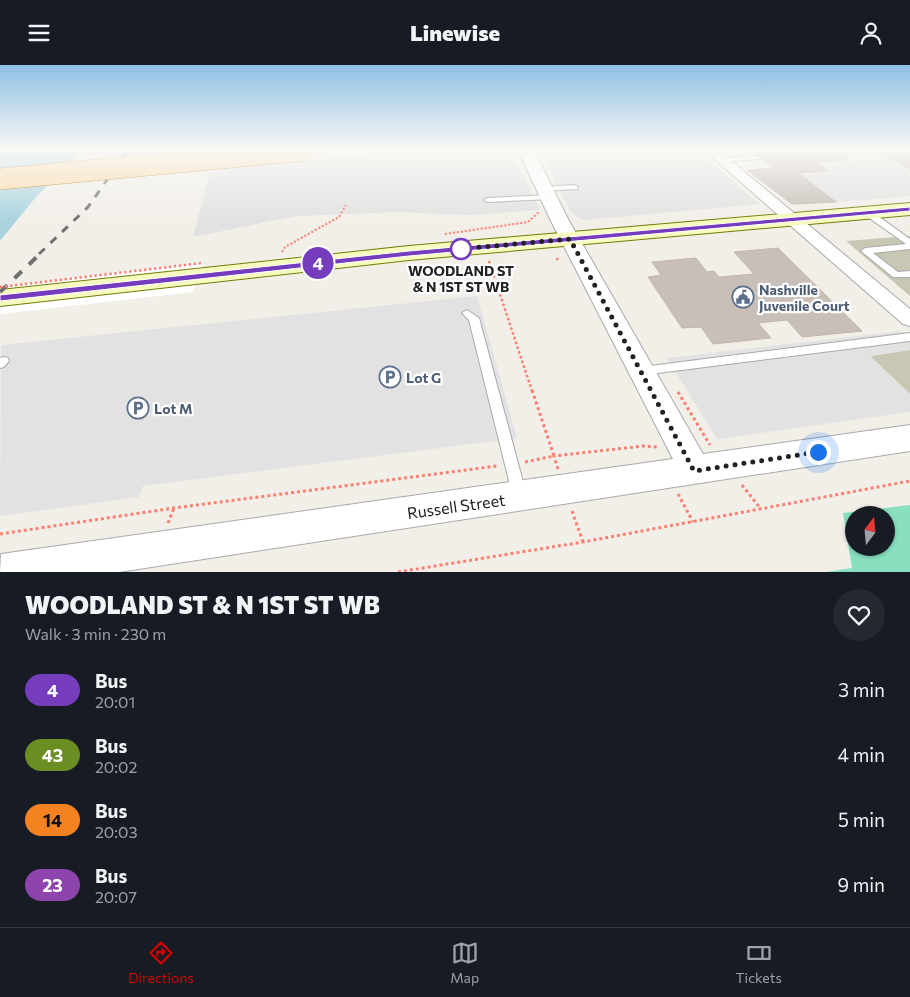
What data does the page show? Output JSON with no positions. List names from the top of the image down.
{
  "streets": {
    "street": ["Russell Street"]
  },
  "places": {
    "other": ["WOODLAND ST & N 1ST ST WB"],
    "public building": ["Nashville Juvenile Court"],
    "parking": ["Lot G", "Lot M"]
  },
  "lines": ["bus line 4"],
  "north": "top",
  "page": {
    "header": "Linewise",
    "on_map": "4",
    "heading": ["WOODLAND ST & N 1ST ST WB", "Walk · 3 min · 230 m"],
    "list": [
      {
        "mark": "4",
        "name": "Bus",
        "note": "20:01",
        "value": "3 min"
      },
      {
        "mark": "43",
        "name": "Bus",
        "note": "20:02",
        "value": "4 min"
      },
      {
        "mark": "14",
        "name": "Bus",
        "note": "20:03",
        "value": "5 min"
      },
      {
        "mark": "23",
        "name": "Bus",
        "note": "20:07",
        "value": "9 min"
      }
    ],
    "tabs": ["Directions", "Map", "Tickets"]
  }
}
